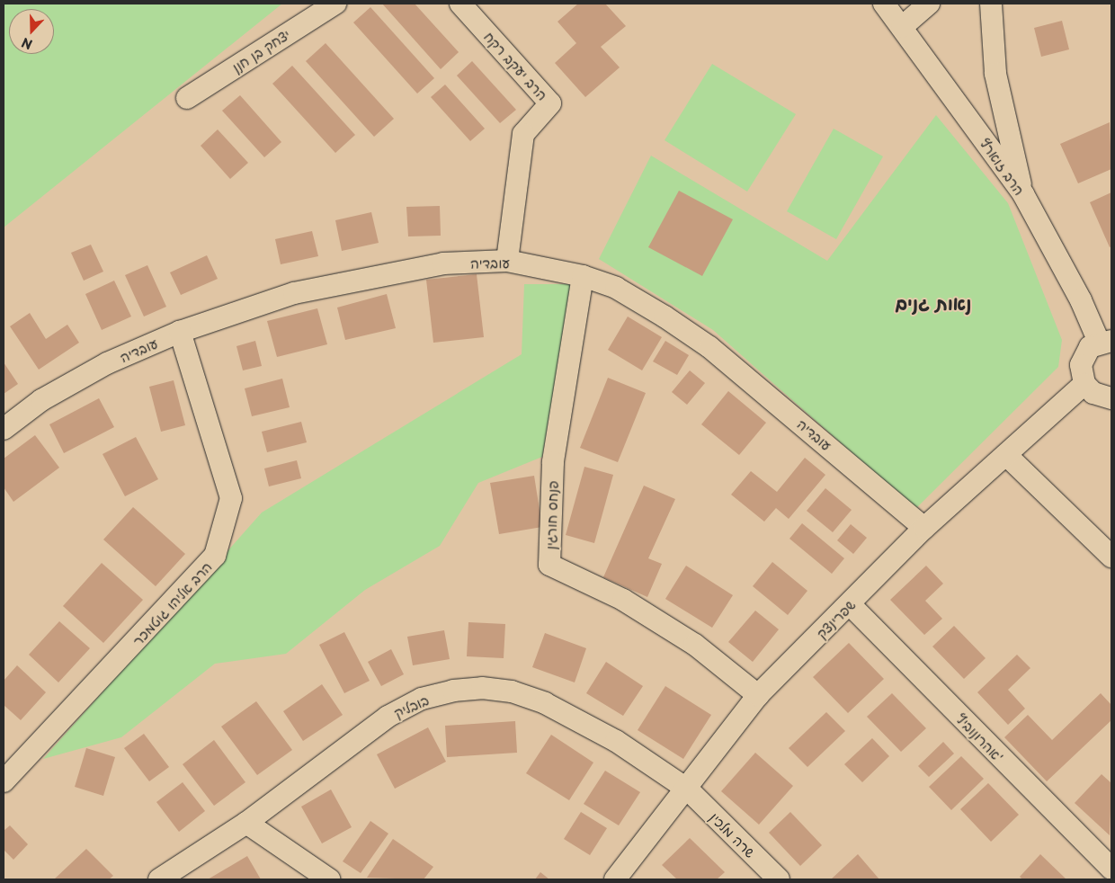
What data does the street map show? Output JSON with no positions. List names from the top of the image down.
{
  "streets": {
    "street": [
      "יצחק בן חנן",
      "הרב יעקב רקח",
      "הרב זוארץ",
      "עובדיה",
      "פנחס חורגין",
      "הרב אליהו גוטמכר",
      "שפרינצק",
      "בובליק",
      "אהרונוביץ'",
      "שרה מלכין"
    ]
  },
  "crossings": [
    ["הרב יעקב רקח", "עובדיה"],
    ["עובדיה", "פנחס חורגין"],
    ["עובדיה", "הרב אליהו גוטמכר"],
    ["עובדיה", "שפרינצק"],
    ["פנחס חורגין", "שפרינצק"],
    ["שפרינצק", "בובליק"],
    ["שפרינצק", "אהרונוביץ'"],
    ["שפרינצק", "שרה מלכין"],
    ["בובליק", "שרה מלכין"]
  ],
  "districts": ["נאות גנים"],
  "north": "bottom"
}
